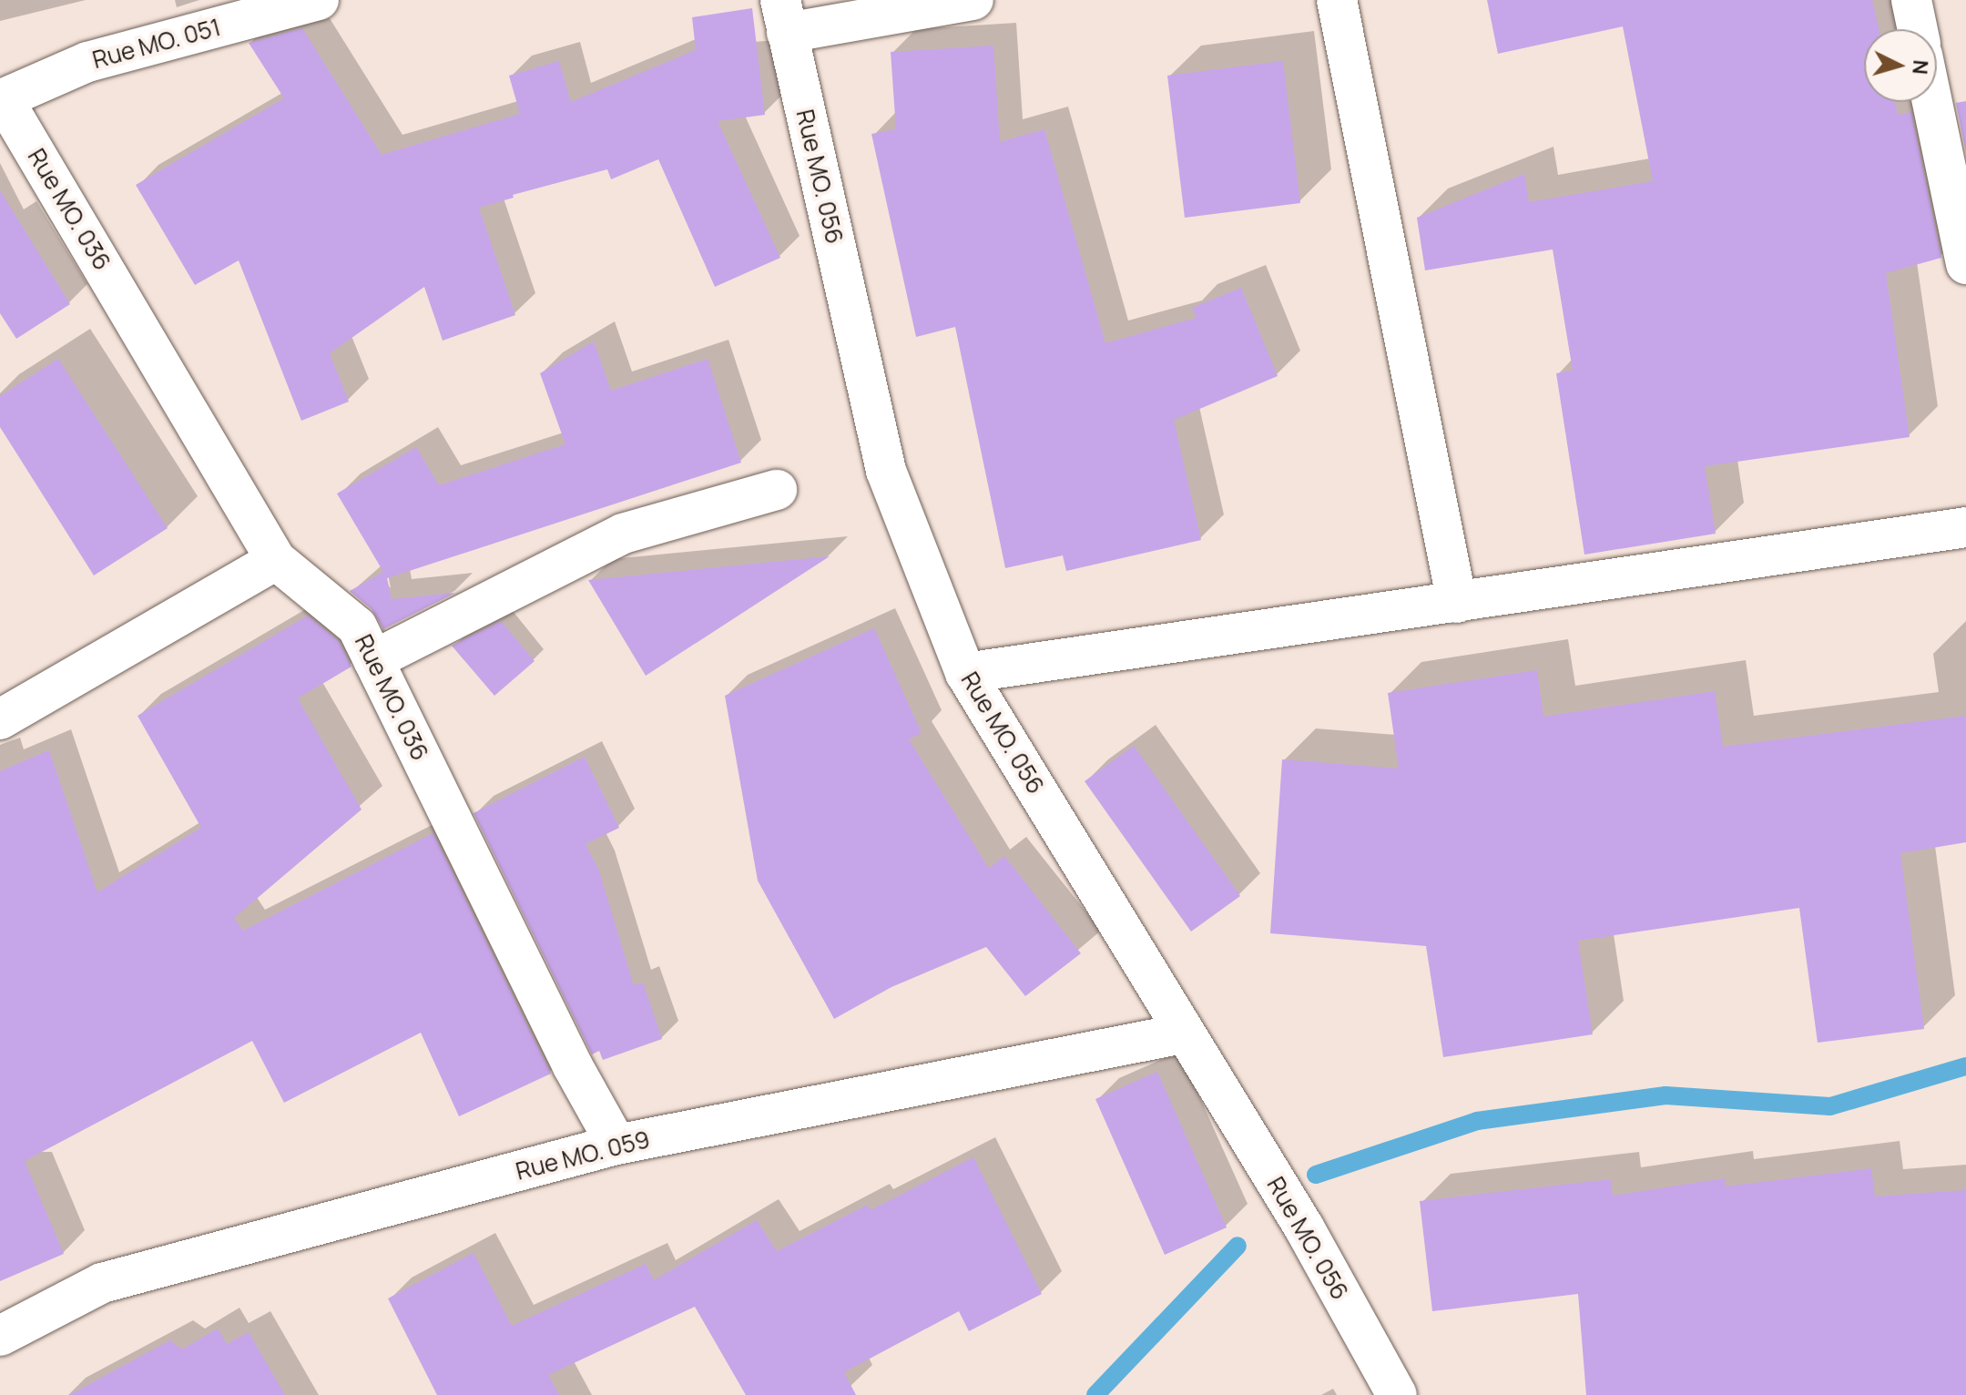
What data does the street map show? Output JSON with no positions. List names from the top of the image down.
{
  "streets": {
    "street": [
      "Rue MO. 051",
      "Rue MO. 056",
      "Rue MO. 036",
      "Rue MO. 059"
    ]
  },
  "crossings": [
    ["Rue MO. 051", "Rue MO. 036"],
    ["Rue MO. 056", "Rue MO. 059"],
    ["Rue MO. 036", "Rue MO. 059"]
  ],
  "north": "right"
}
